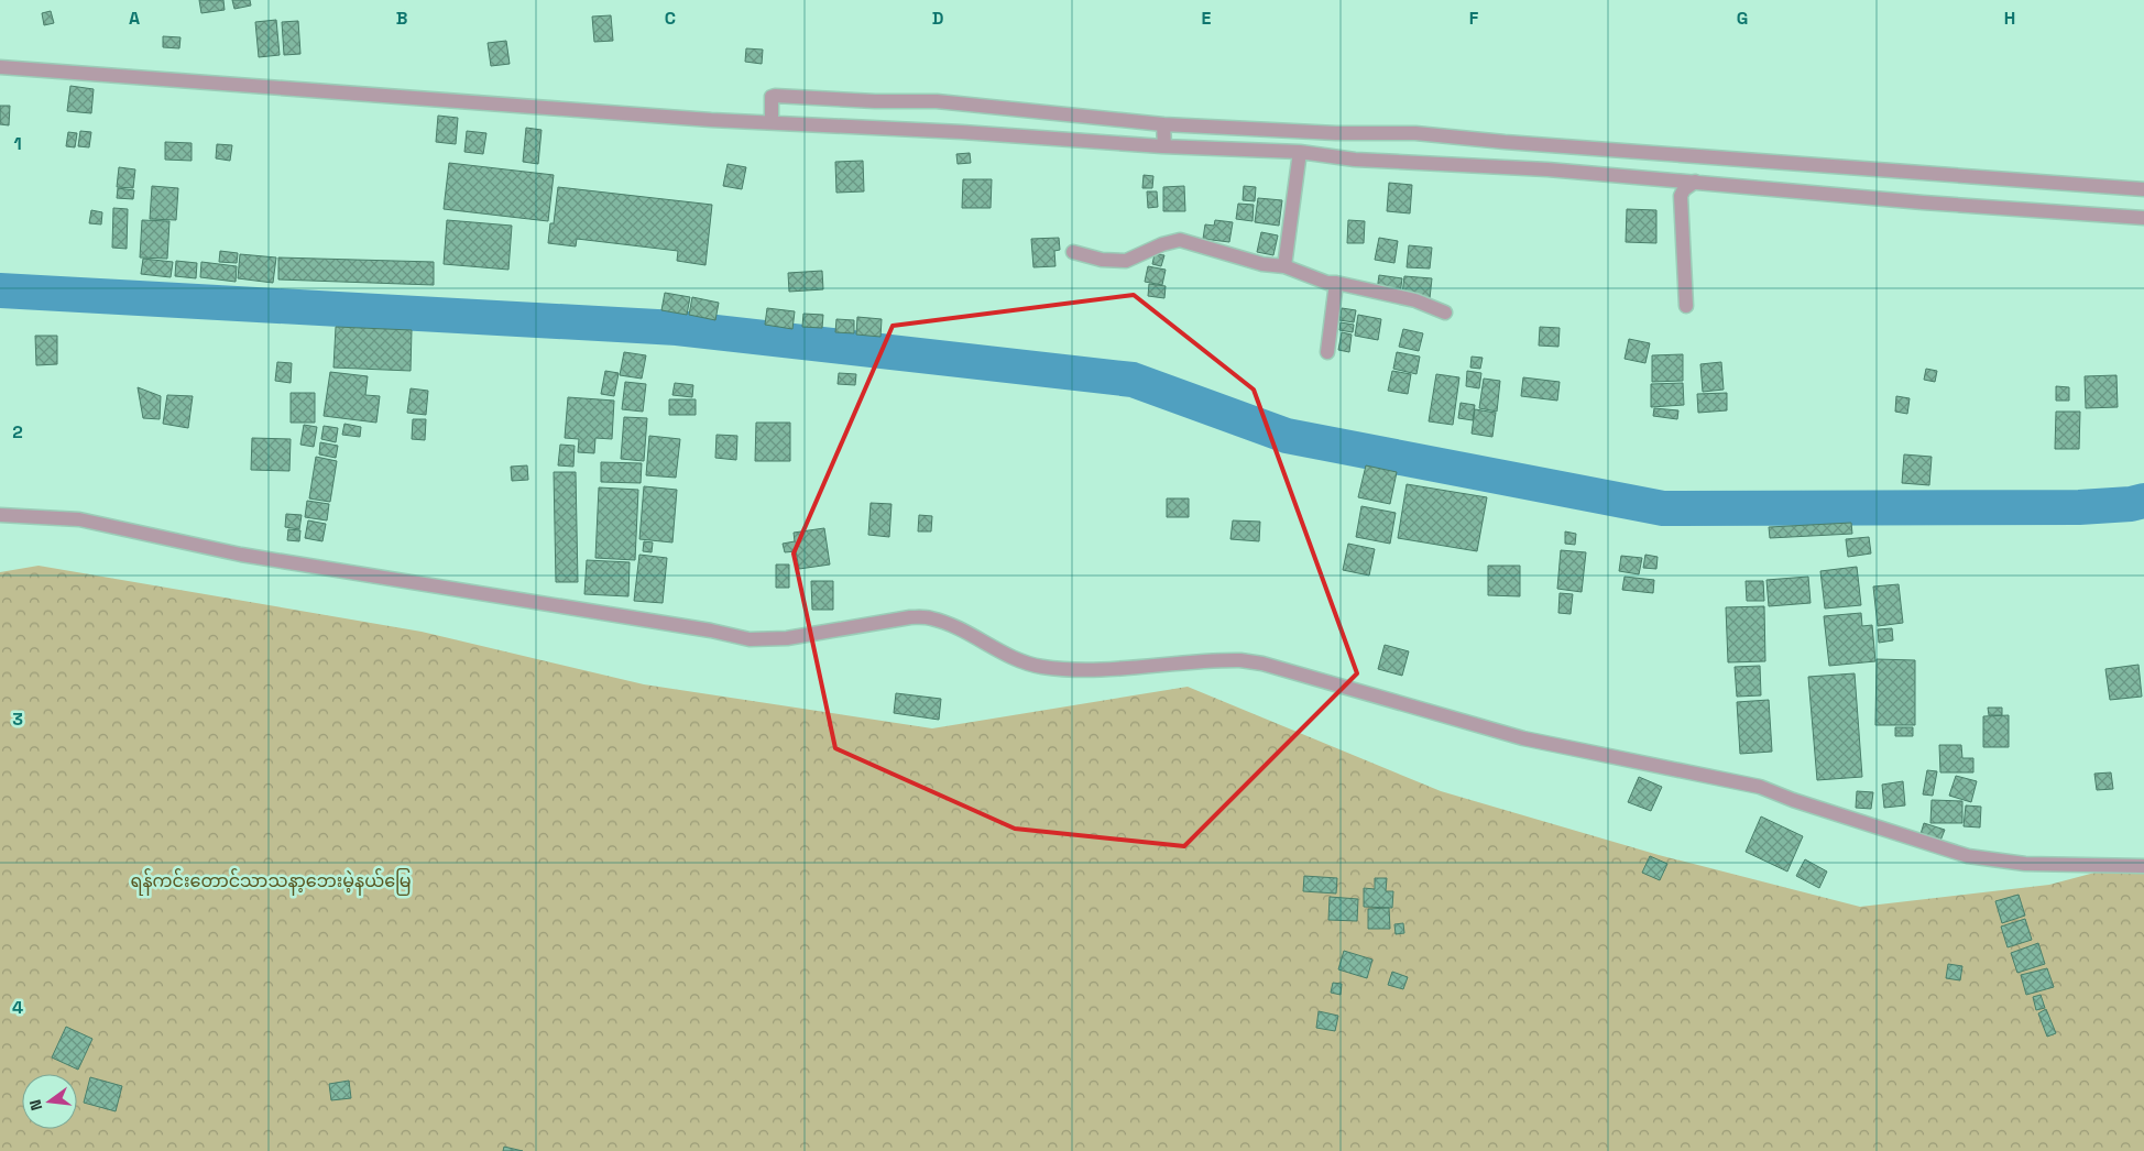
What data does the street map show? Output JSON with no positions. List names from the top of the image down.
{
  "parks": ["ရန်ကင်းတောင်သာသနာ့ဘေးမဲ့နယ်မြေ"],
  "north": "left",
  "grid": {
    "columns": [
      "A",
      "B",
      "C",
      "D",
      "E",
      "F",
      "G",
      "H"
    ],
    "rows": [
      "1",
      "2",
      "3",
      "4"
    ]
  }
}
